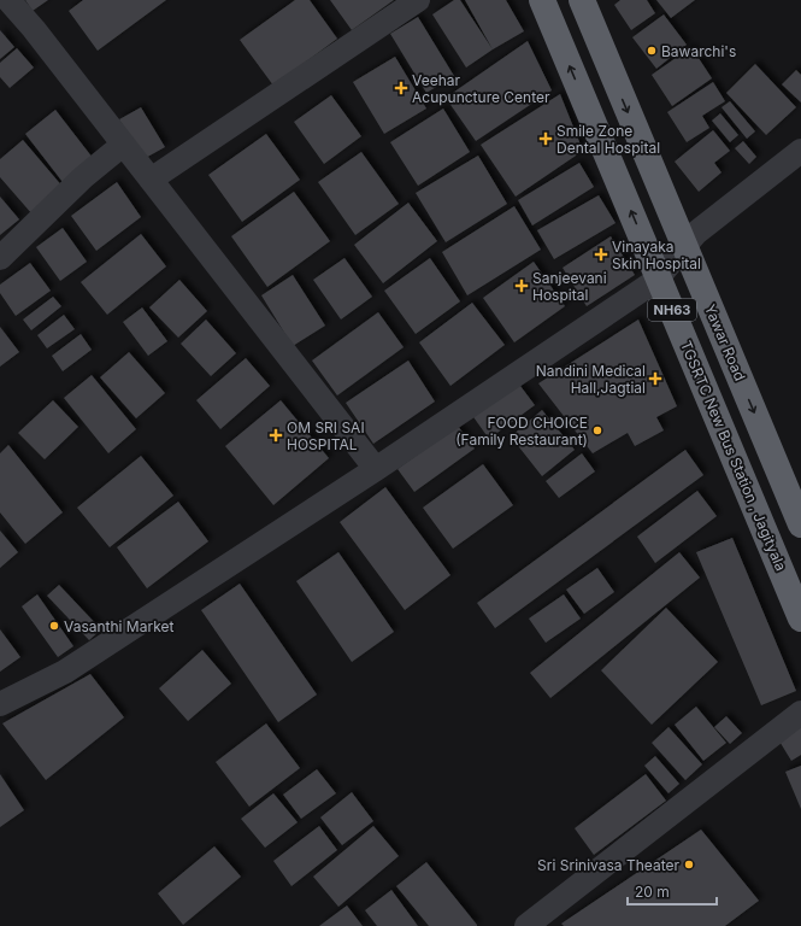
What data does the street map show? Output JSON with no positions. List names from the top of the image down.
{
  "streets": {
    "highway": ["NH63", "Yawar Road", "TGSRTC New Bus Station , Jagityala"]
  },
  "one_way": ["Yawar Road", "TGSRTC New Bus Station , Jagityala"],
  "places": {
    "other": [
      "Bawarchi's",
      "FOOD CHOICE (Family Restaurant)",
      "Vasanthi Market",
      "Sri Srinivasa Theater"
    ],
    "health": [
      "Veehar Acupuncture Center",
      "Smile Zone Dental Hospital",
      "Vinayaka Skin Hospital",
      "Sanjeevani Hospital",
      "Nandini Medical Hall,Jagtial",
      "OM SRI SAI HOSPITAL"
    ]
  },
  "scale_bar": "20 m"
}
